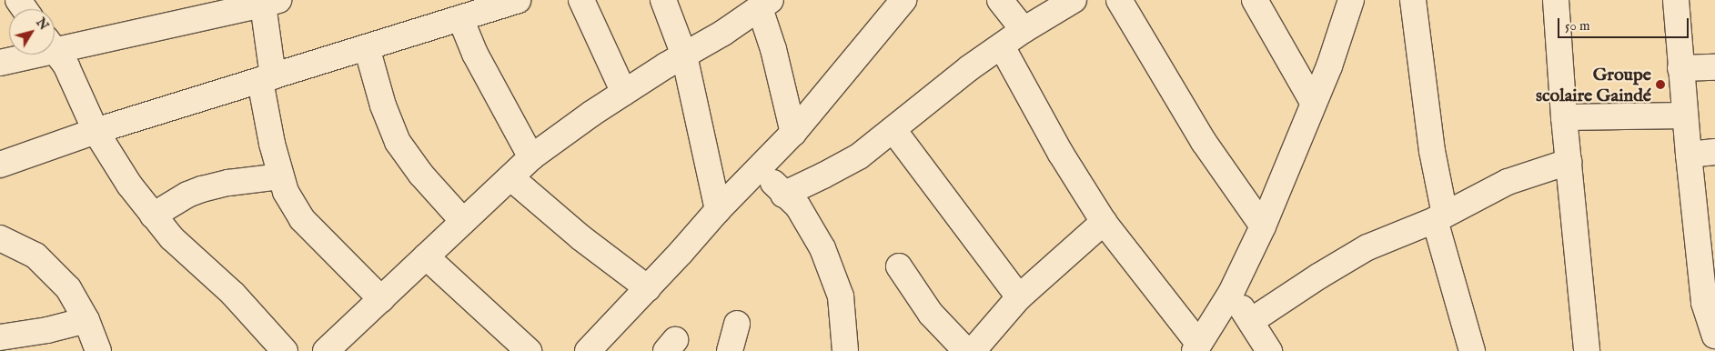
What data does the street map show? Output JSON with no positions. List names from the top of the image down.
{
  "places": ["Groupe scolaire Gaindé"],
  "scale_bar": "50 m",
  "north": "top right"
}
